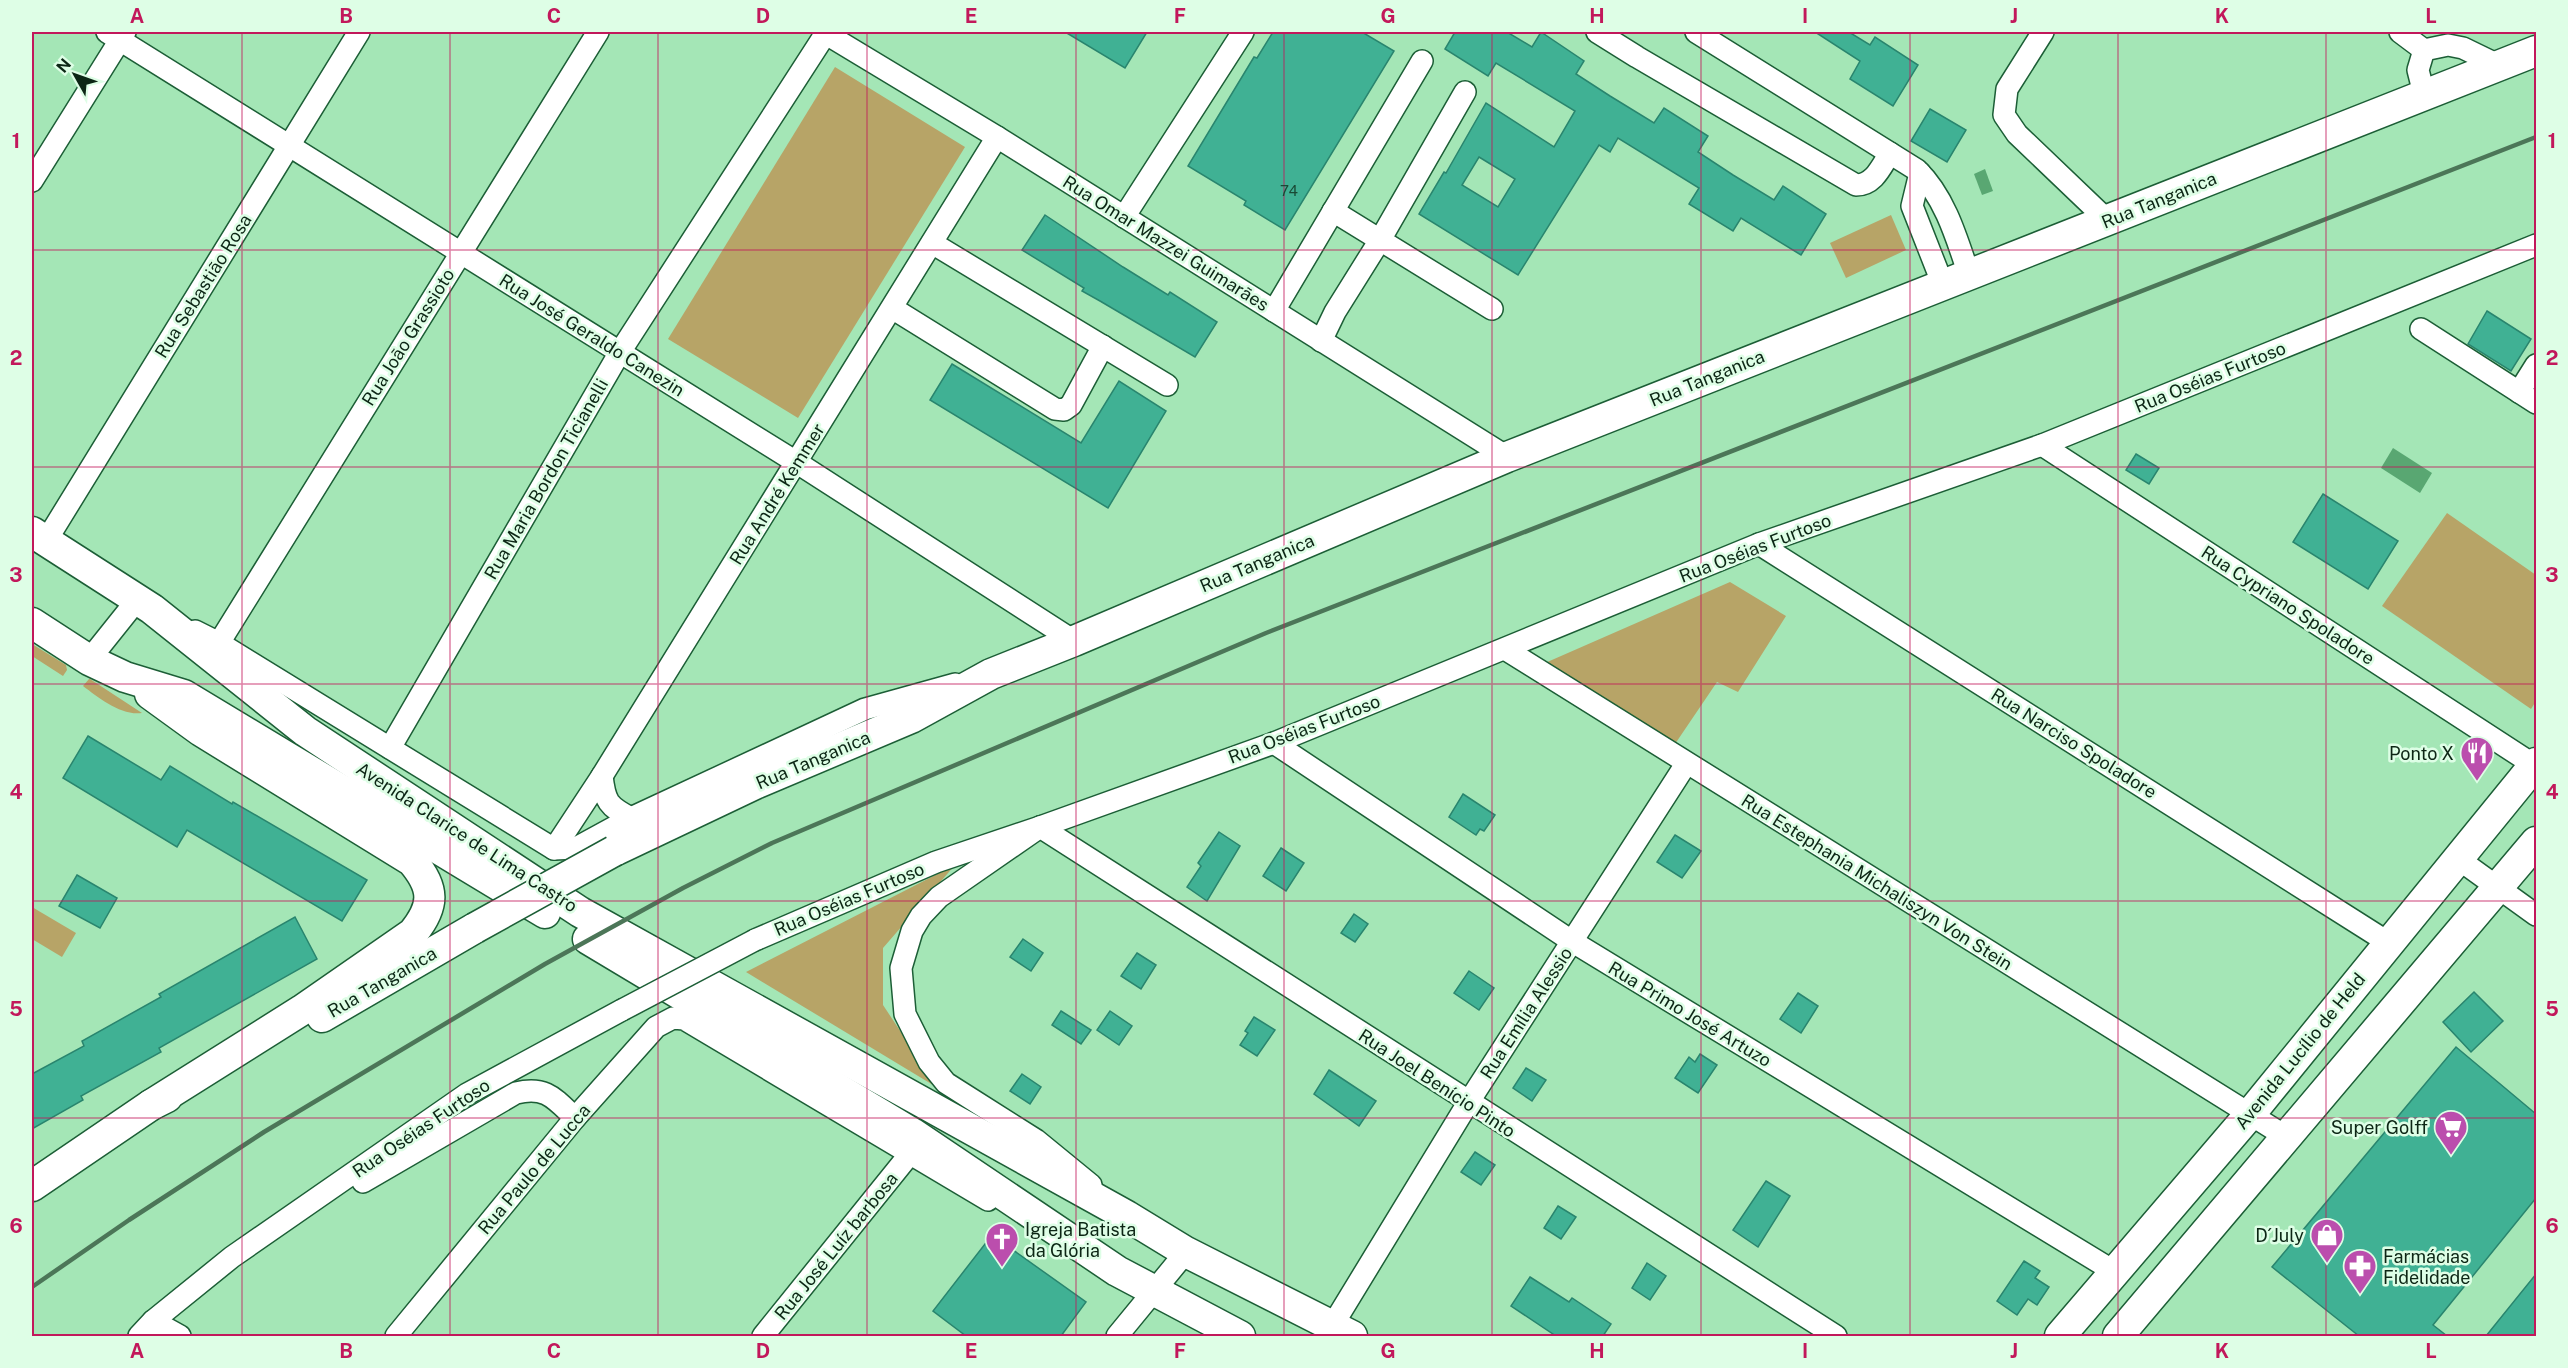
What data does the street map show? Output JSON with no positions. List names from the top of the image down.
{
  "streets": {
    "street": [
      "Rua Tanganica",
      "Rua Omar Mazzei Guimarães",
      "Rua Sebastião Rosa",
      "Rua José Geraldo Canezin",
      "Rua João Grassioto",
      "Rua Oséias Furtoso",
      "Rua Maria Bordon Ticianelli",
      "Rua André Kemmer",
      "Rua Cypriano Spoladore",
      "Rua Narciso Spoladore",
      "Avenida Clarice de Lima Castro",
      "Rua Estephania Michaliszyn Von Stein",
      "Rua Emília Alessio",
      "Rua Primo José Artuzo",
      "Avenida Lucílio de Held",
      "Rua Joel Benício Pinto",
      "Rua Paulo de Lucca",
      "Rua José Luíz barbosa"
    ]
  },
  "crossings": [
    ["Rua Tanganica", "Rua Omar Mazzei Guimarães"],
    ["Rua Tanganica", "Rua José Geraldo Canezin"],
    ["Rua Omar Mazzei Guimarães", "Rua Maria Bordon Ticianelli"],
    ["Rua Omar Mazzei Guimarães", "Rua André Kemmer"],
    ["Rua Sebastião Rosa", "Rua José Geraldo Canezin"],
    ["Rua Sebastião Rosa", "Avenida Clarice de Lima Castro"],
    ["Rua José Geraldo Canezin", "Rua João Grassioto"],
    ["Rua José Geraldo Canezin", "Rua Maria Bordon Ticianelli"],
    ["Rua José Geraldo Canezin", "Rua André Kemmer"],
    ["Rua Oséias Furtoso", "Rua Cypriano Spoladore"],
    ["Rua Oséias Furtoso", "Rua Narciso Spoladore"],
    ["Rua Oséias Furtoso", "Rua Estephania Michaliszyn Von Stein"],
    ["Rua Oséias Furtoso", "Rua Primo José Artuzo"],
    ["Rua Oséias Furtoso", "Rua Joel Benício Pinto"],
    ["Rua Cypriano Spoladore", "Avenida Lucílio de Held"],
    ["Rua Narciso Spoladore", "Avenida Lucílio de Held"],
    ["Avenida Clarice de Lima Castro", "Rua Emília Alessio"],
    ["Avenida Clarice de Lima Castro", "Rua Paulo de Lucca"],
    ["Avenida Clarice de Lima Castro", "Rua José Luíz barbosa"],
    ["Rua Estephania Michaliszyn Von Stein", "Rua Emília Alessio"],
    ["Rua Estephania Michaliszyn Von Stein", "Avenida Lucílio de Held"],
    ["Rua Emília Alessio", "Rua Primo José Artuzo"],
    ["Rua Emília Alessio", "Rua Joel Benício Pinto"],
    ["Rua Primo José Artuzo", "Avenida Lucílio de Held"],
    ["Rua Paulo de Lucca", "Rua José Luíz barbosa"]
  ],
  "places": {
    "restaurant": ["Ponto X"],
    "supermarket": ["Super Golff"],
    "shop": ["D´July"],
    "church": ["Igreja Batista da Glória"],
    "pharmacy": ["Farmácias Fidelidade"]
  },
  "house_numbers": ["74"],
  "north": "top left",
  "grid": {
    "columns": [
      "A",
      "B",
      "C",
      "D",
      "E",
      "F",
      "G",
      "H",
      "I",
      "J",
      "K",
      "L"
    ],
    "rows": [
      "1",
      "2",
      "3",
      "4",
      "5",
      "6"
    ]
  }
}
